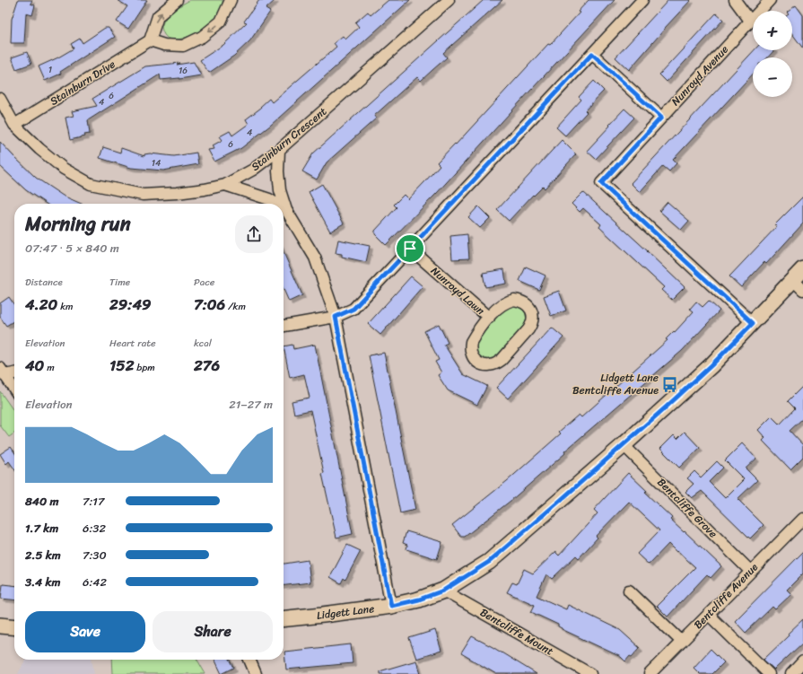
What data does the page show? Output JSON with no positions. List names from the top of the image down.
{
  "streets": {
    "street": [
      "Nunroyd Avenue",
      "Stainburn Drive",
      "Stainburn Crescent",
      "Nunroyd Lawn",
      "Bentcliffe Grove",
      "Bentcliffe Avenue",
      "Lidgett Lane",
      "Bentcliffe Mount"
    ]
  },
  "crossings": [
    ["Nunroyd Avenue", "Lidgett Lane"],
    ["Stainburn Drive", "Stainburn Crescent"],
    ["Bentcliffe Grove", "Bentcliffe Avenue"],
    ["Bentcliffe Grove", "Lidgett Lane"],
    ["Lidgett Lane", "Bentcliffe Mount"]
  ],
  "places": {
    "bus stop": ["Lidgett Lane Bentcliffe Avenue"]
  },
  "house_numbers": [
    "1",
    "16",
    "6",
    "4",
    "4",
    "6",
    "14"
  ],
  "page": {
    "map_buttons": ["+", "−"],
    "heading": ["Morning run", "07:47 · 5 × 840 m"],
    "stats": [
      ["Distance", "4.20 km"],
      ["Time", "29:49"],
      ["Pace", "7:06 /km"],
      ["Elevation", "40 m"],
      ["Heart rate", "152 bpm"],
      ["kcal", "276"]
    ],
    "chart": ["Elevation", "21–27 m"],
    "list": [
      {
        "name": "840 m",
        "note": "7:17"
      },
      {
        "name": "1.7 km",
        "note": "6:32"
      },
      {
        "name": "2.5 km",
        "note": "7:30"
      },
      {
        "name": "3.4 km",
        "note": "6:42"
      }
    ],
    "buttons": ["Save", "Share"]
  }
}
